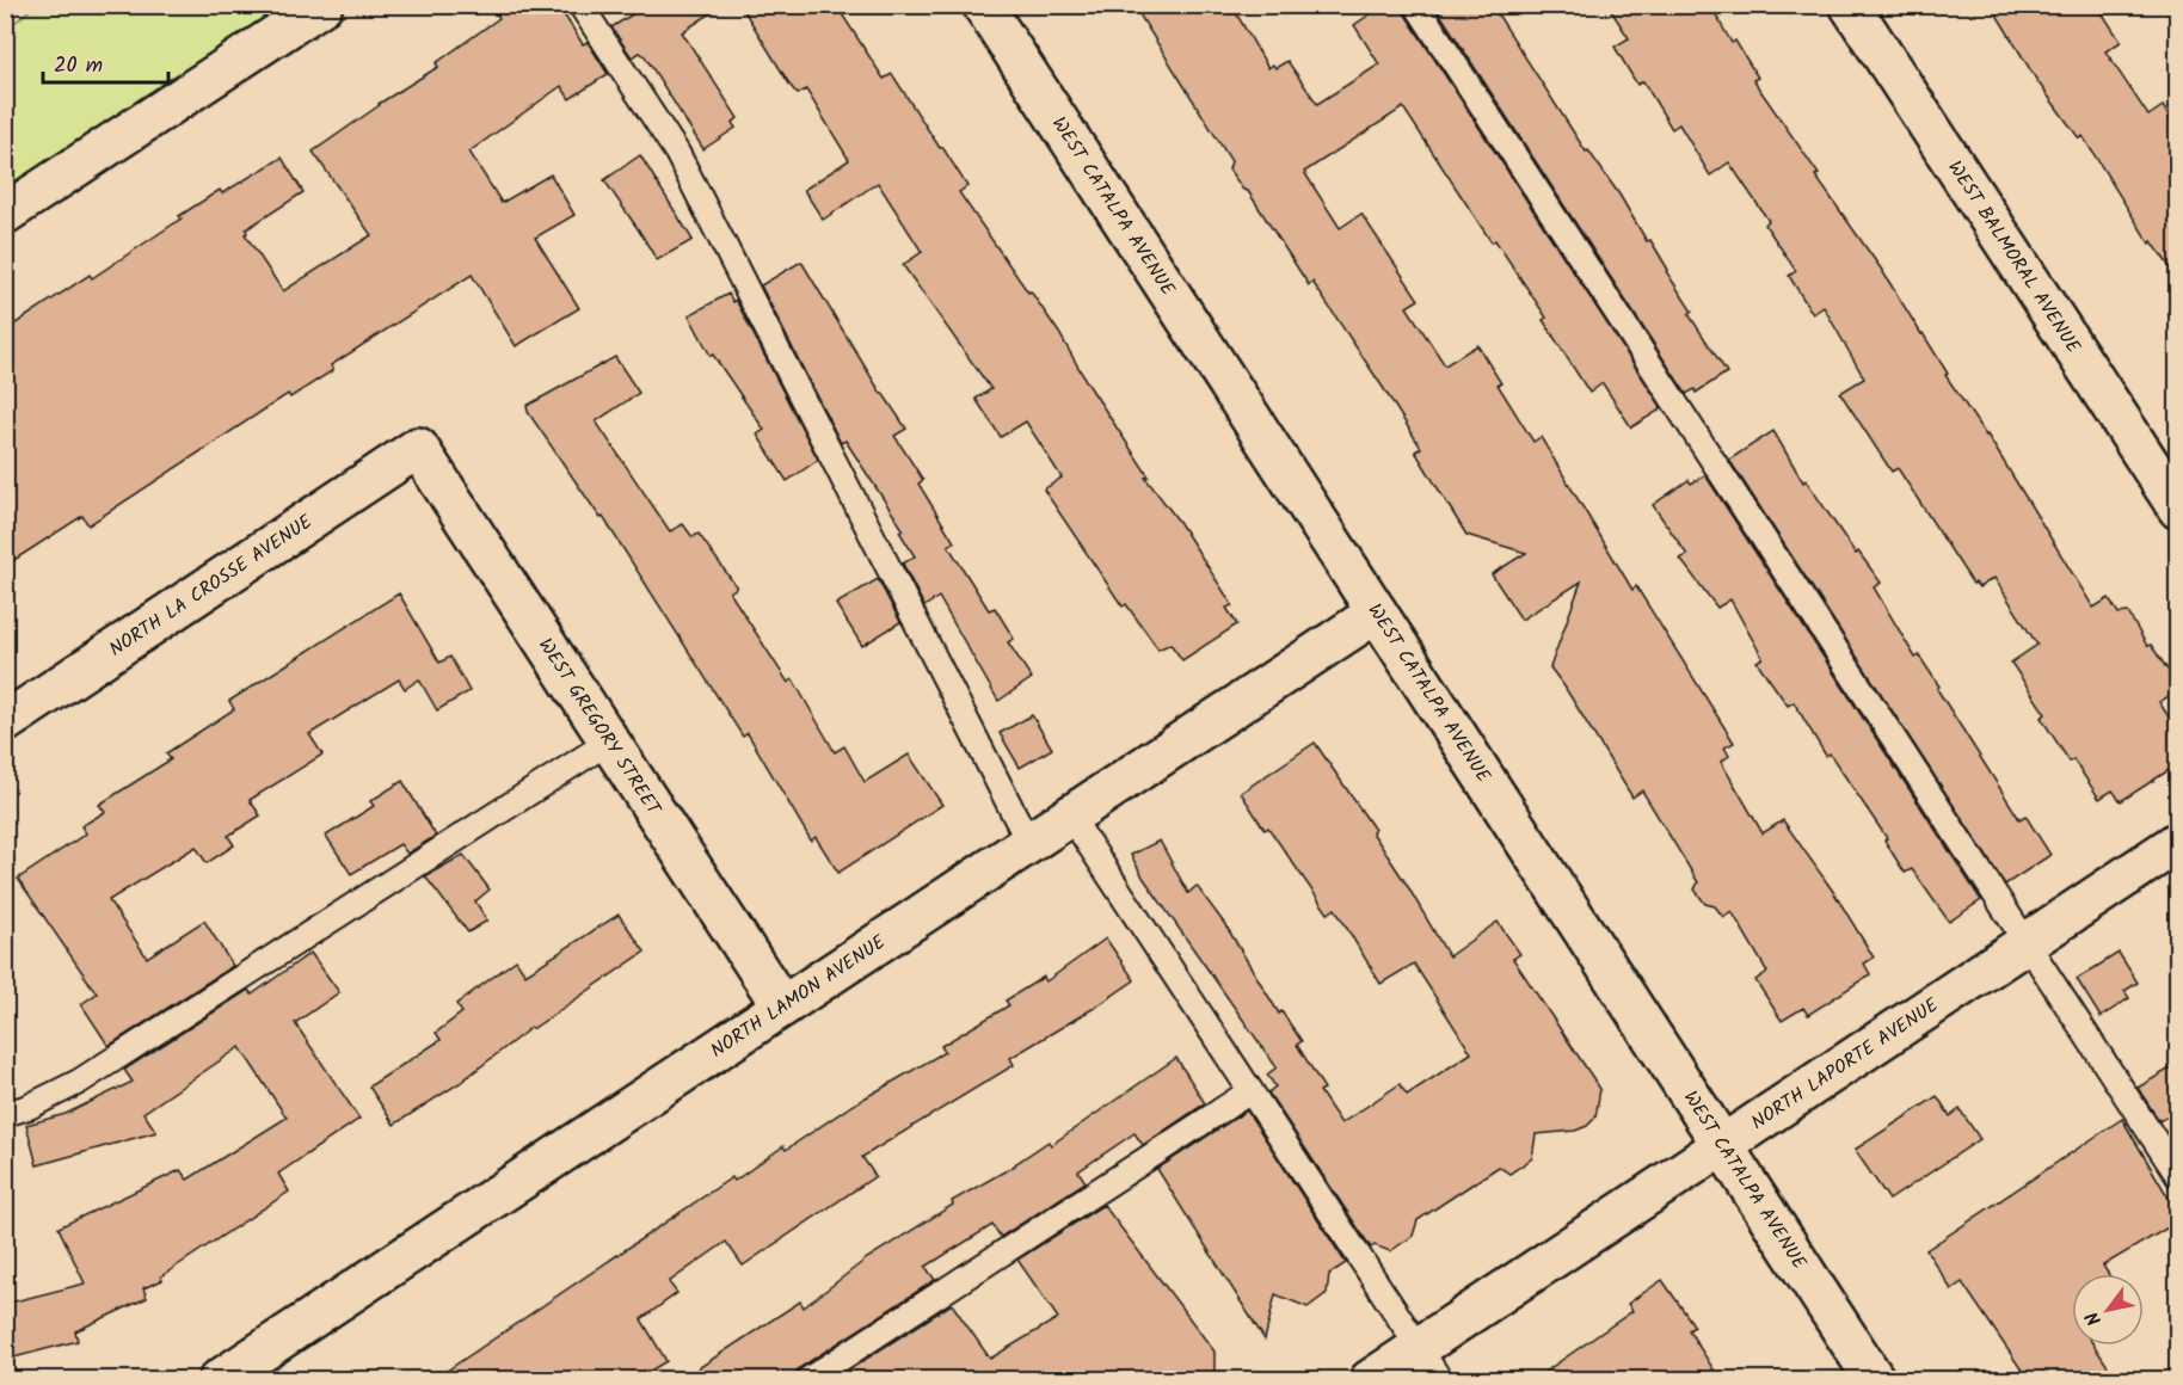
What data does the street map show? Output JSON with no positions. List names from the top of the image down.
{
  "streets": {
    "street": [
      "WEST CATALPA AVENUE",
      "WEST BALMORAL AVENUE",
      "NORTH LA CROSSE AVENUE",
      "WEST GREGORY STREET",
      "NORTH LAMON AVENUE",
      "NORTH LAPORTE AVENUE"
    ]
  },
  "crossings": [
    ["WEST CATALPA AVENUE", "NORTH LAMON AVENUE"],
    ["WEST CATALPA AVENUE", "NORTH LAPORTE AVENUE"],
    ["NORTH LA CROSSE AVENUE", "WEST GREGORY STREET"],
    ["WEST GREGORY STREET", "NORTH LAMON AVENUE"]
  ],
  "scale_bar": "20 m",
  "north": "bottom left"
}
